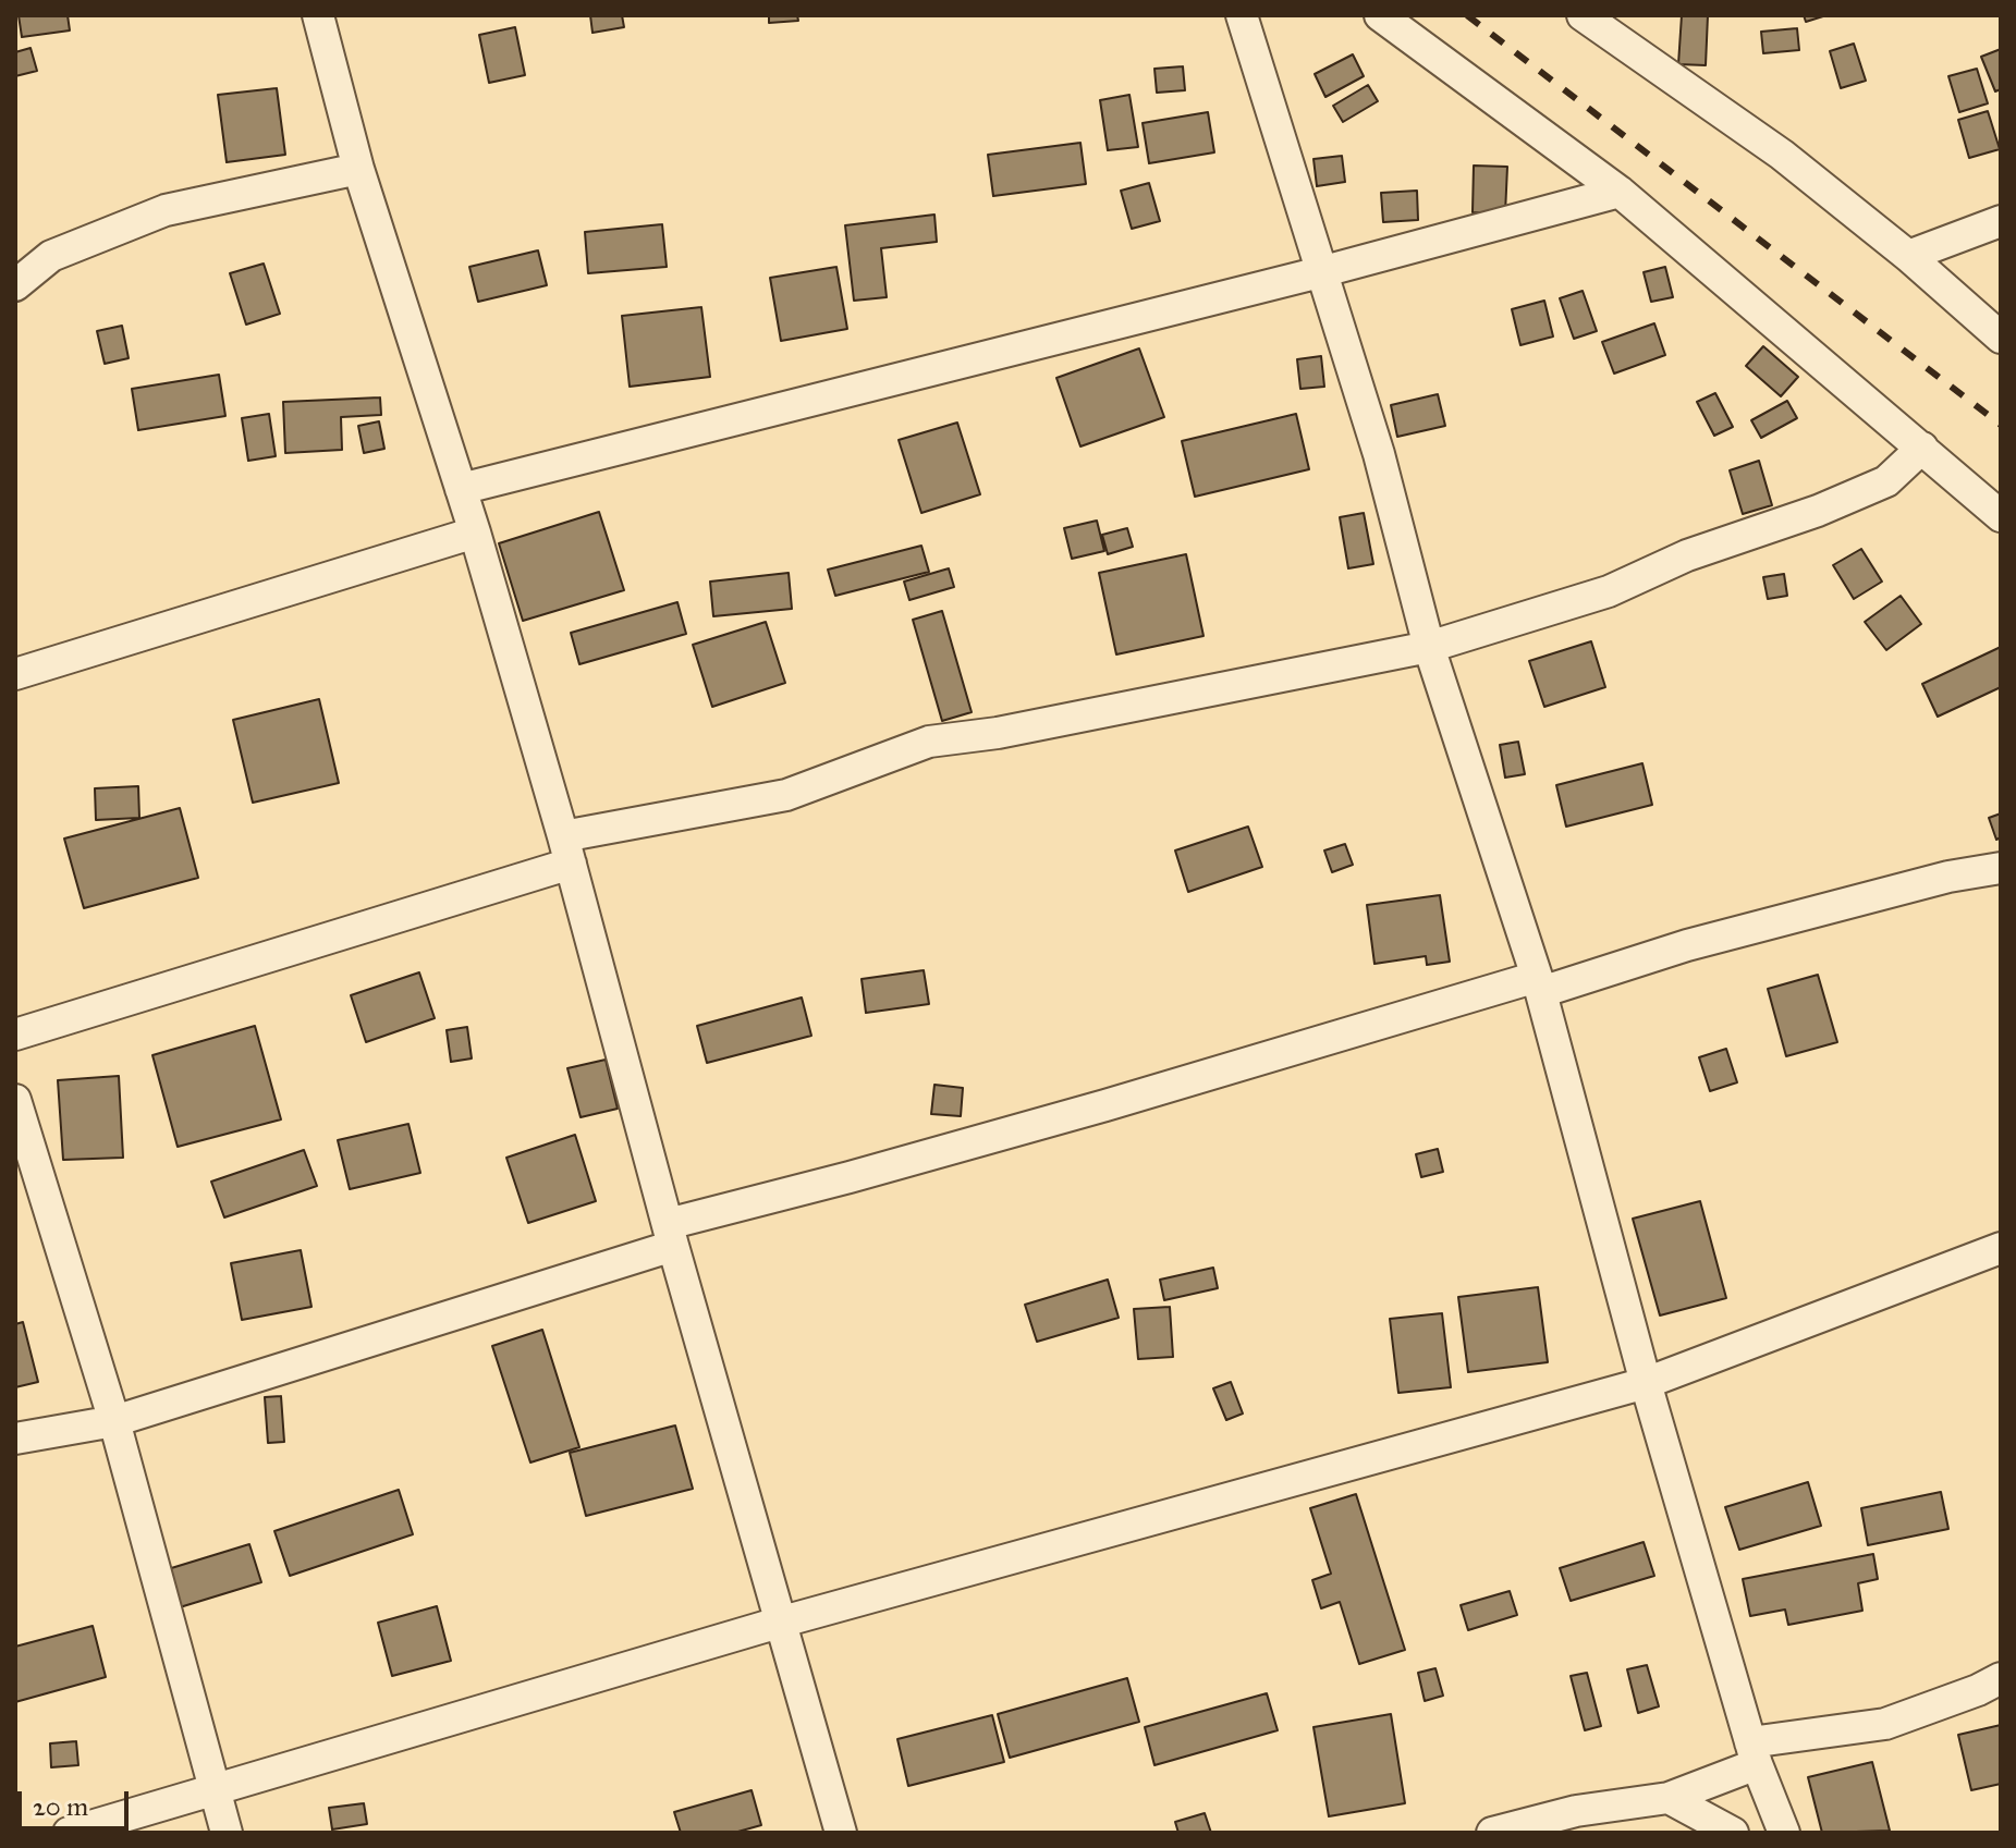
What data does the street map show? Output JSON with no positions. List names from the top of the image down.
{
  "scale_bar": "20 m"
}
